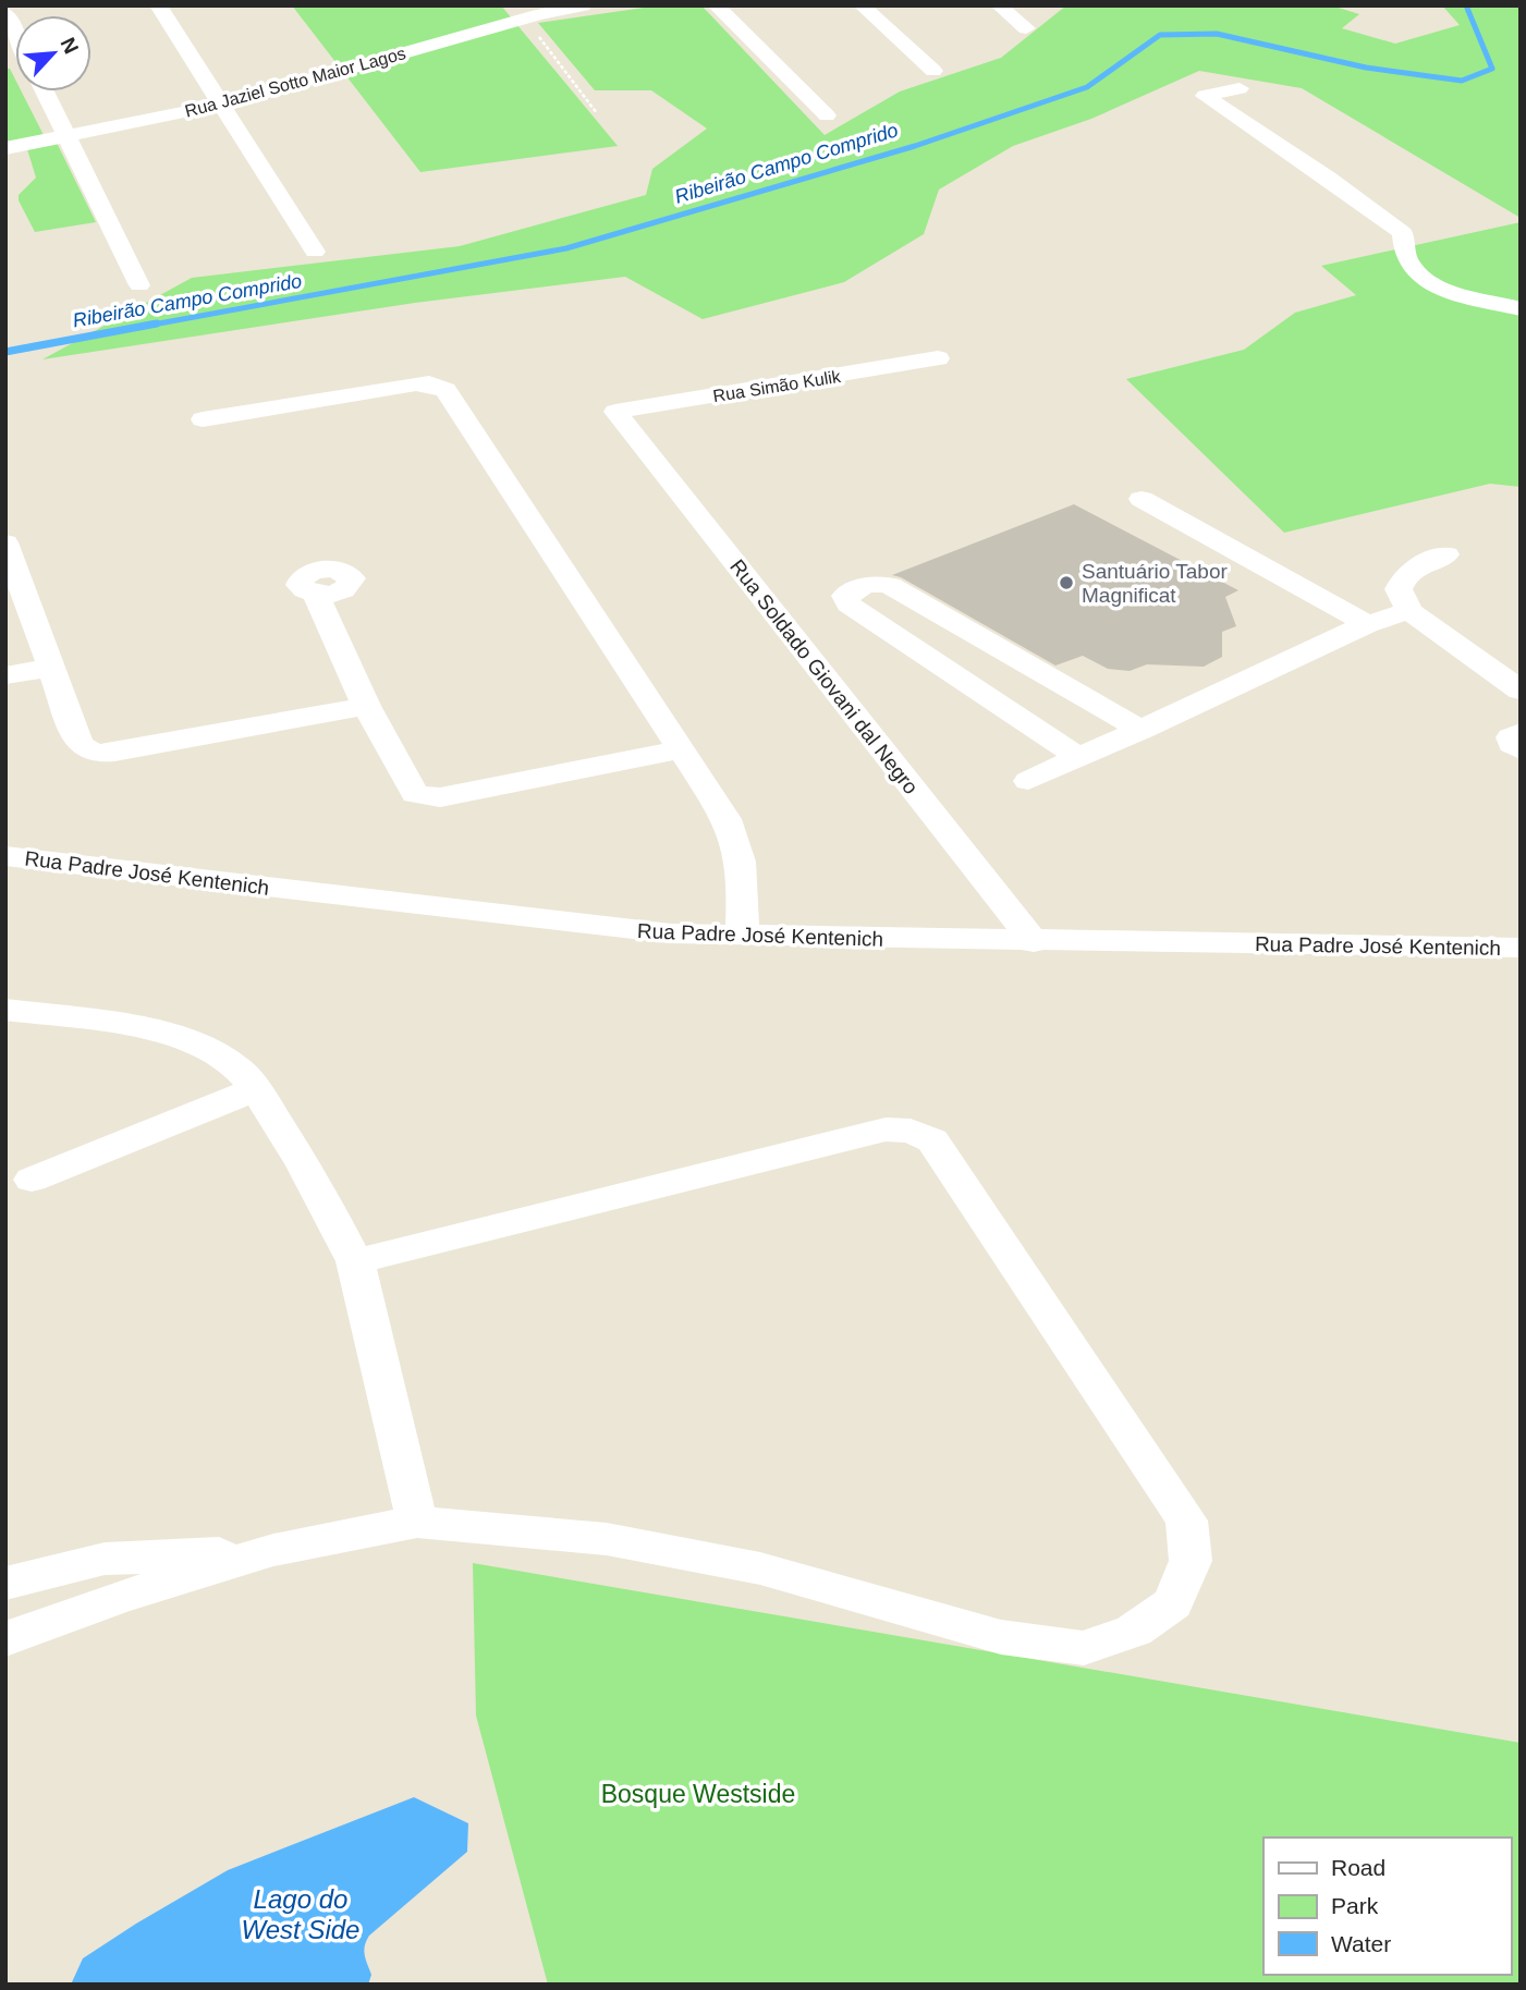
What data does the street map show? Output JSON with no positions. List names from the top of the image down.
{
  "streets": {
    "street": [
      "Rua Jaziel Sotto Maior Lagos",
      "Rua Simão Kulik",
      "Rua Soldado Giovani dal Negro",
      "Rua Padre José Kentenich"
    ]
  },
  "crossings": [
    ["Rua Simão Kulik", "Rua Soldado Giovani dal Negro"],
    ["Rua Soldado Giovani dal Negro", "Rua Padre José Kentenich"]
  ],
  "water": ["Ribeirão Campo Comprido", "Lago do West Side"],
  "parks": ["Bosque Westside"],
  "places": ["Santuário Tabor Magnificat"],
  "legend": ["Road", "Park", "Water"],
  "north": "top right"
}
